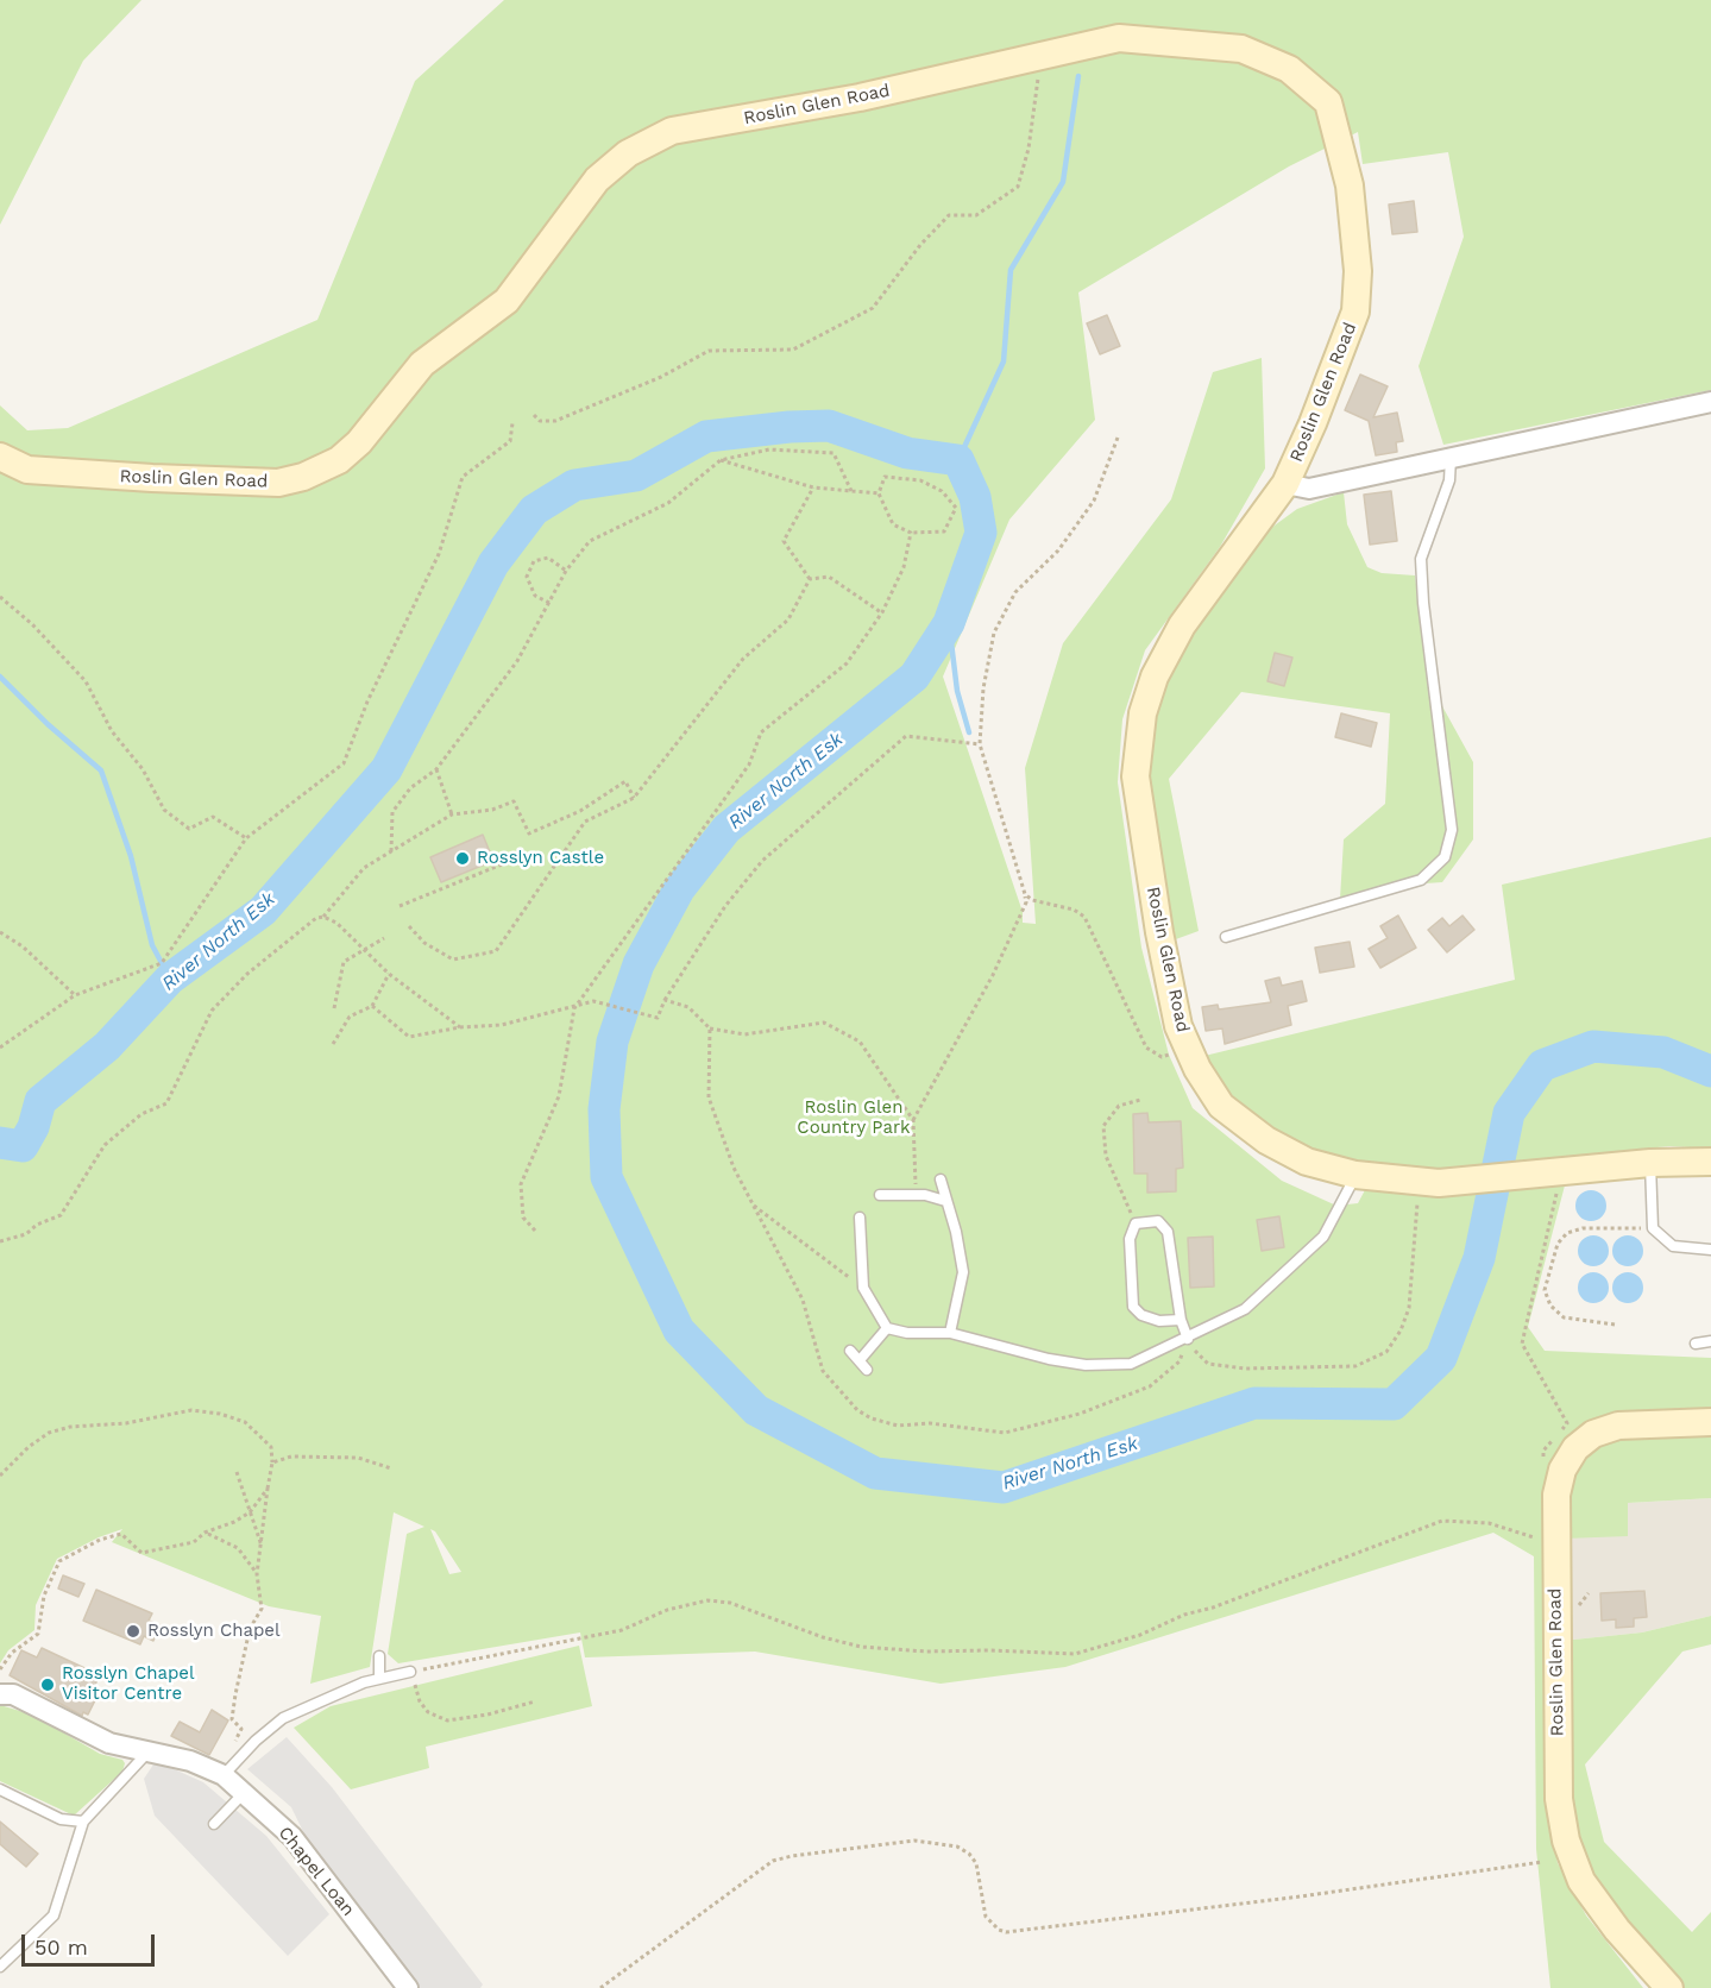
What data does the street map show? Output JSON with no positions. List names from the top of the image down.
{
  "streets": {
    "main road": ["Roslin Glen Road"],
    "street": ["Chapel Loan"]
  },
  "water": ["River North Esk"],
  "parks": ["Roslin Glen Country Park"],
  "places": ["Rosslyn Castle", "Rosslyn Chapel", "Rosslyn Chapel Visitor Centre"],
  "scale_bar": "50 m"
}
